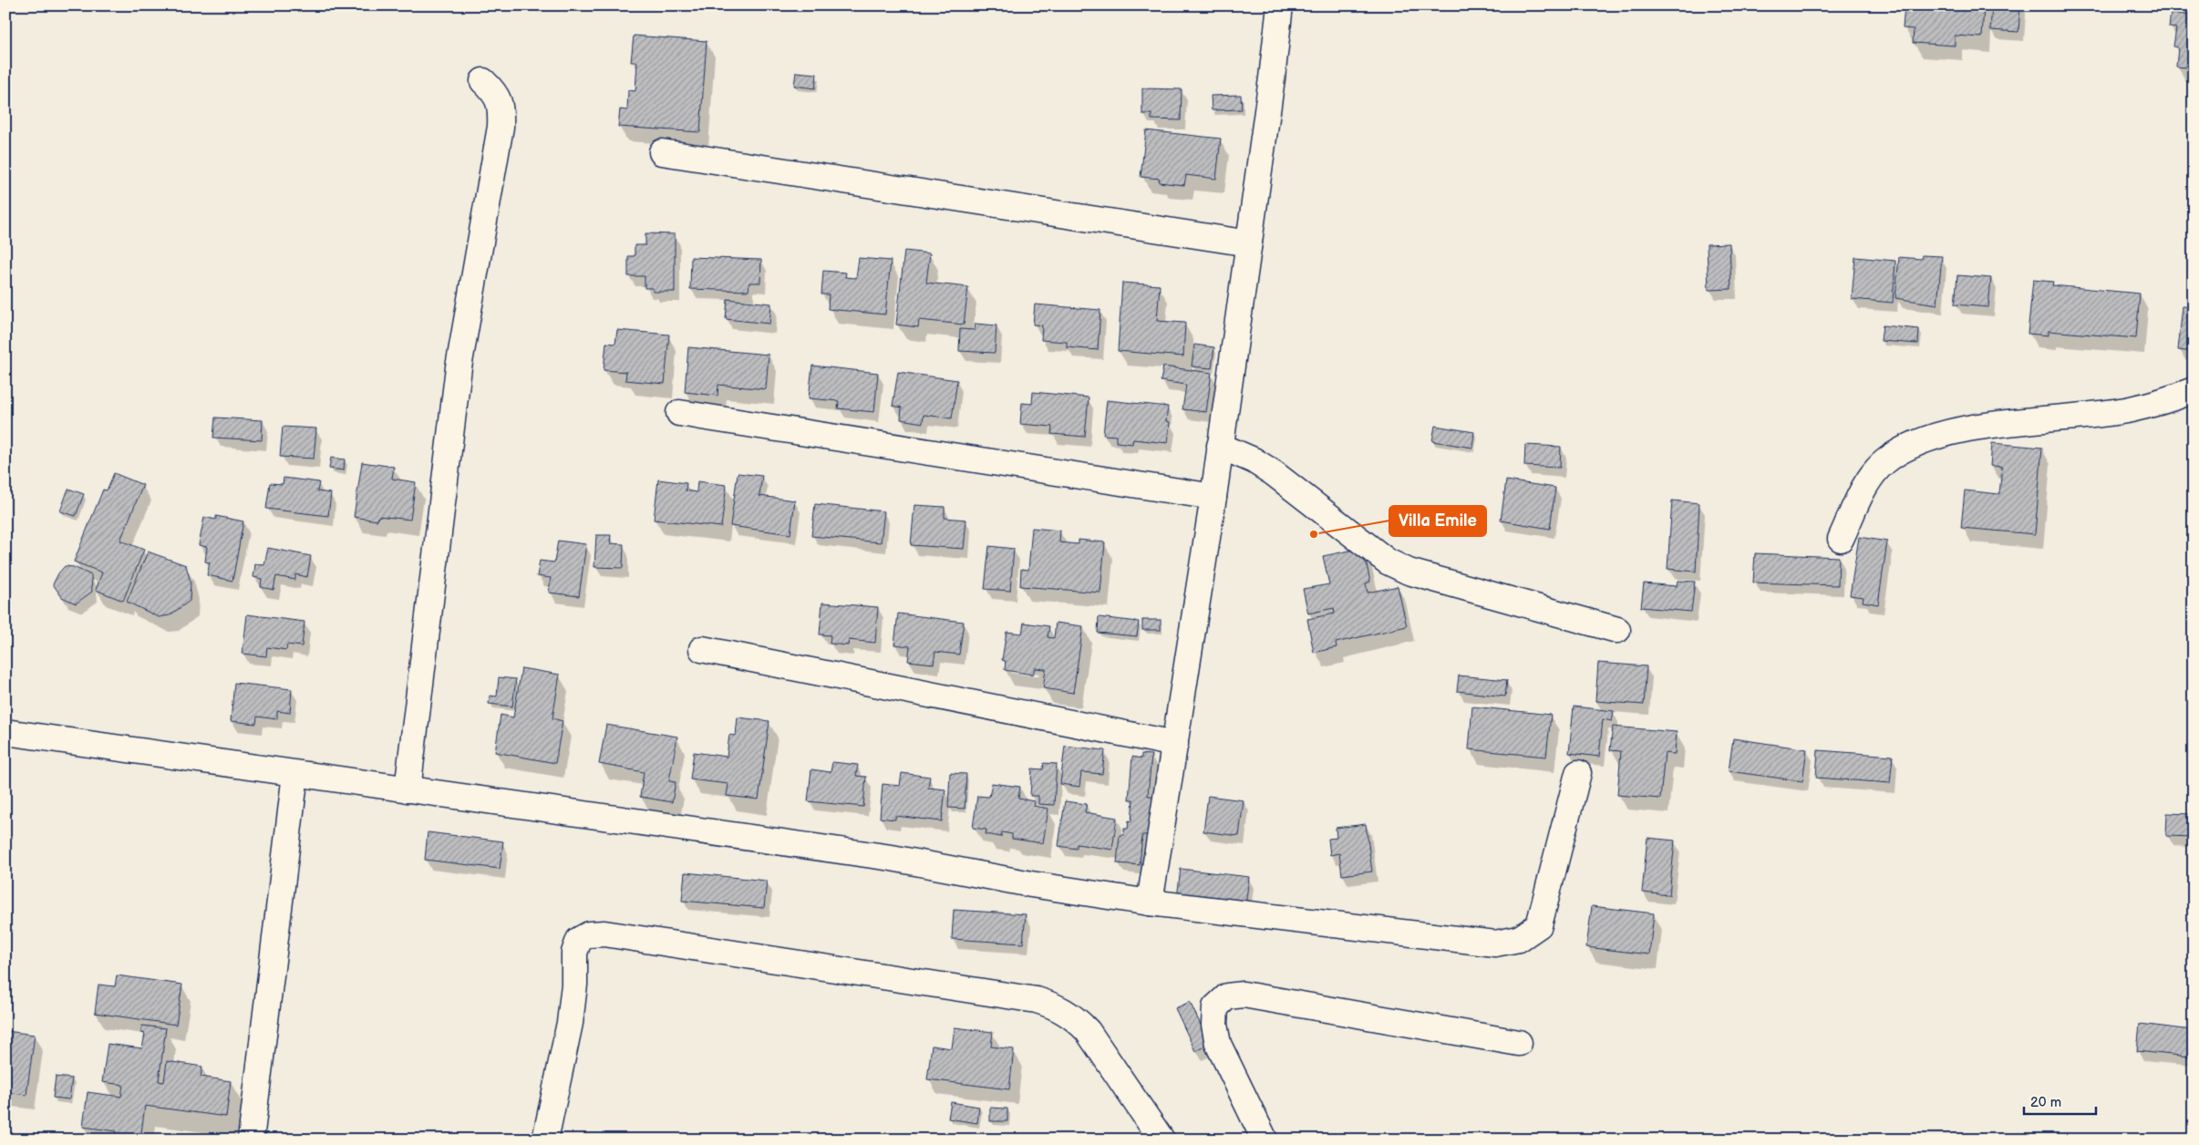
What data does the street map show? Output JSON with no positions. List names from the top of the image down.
{
  "places": ["Villa Emile"],
  "scale_bar": "20 m"
}
